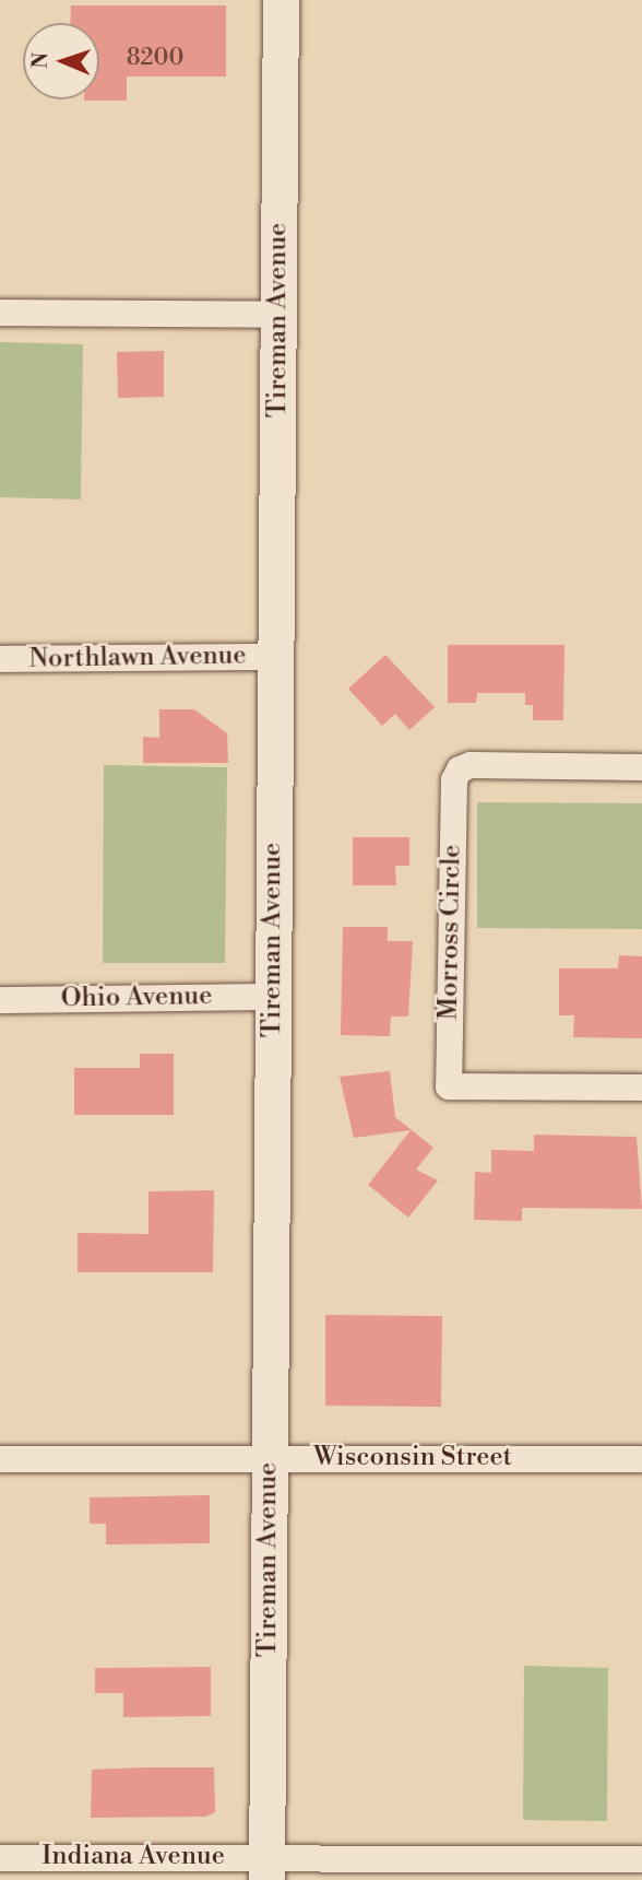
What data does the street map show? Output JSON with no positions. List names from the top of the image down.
{
  "streets": {
    "street": [
      "Tireman Avenue",
      "Northlawn Avenue",
      "Morross Circle",
      "Ohio Avenue",
      "Wisconsin Street",
      "Indiana Avenue"
    ]
  },
  "crossings": [
    ["Tireman Avenue", "Northlawn Avenue"],
    ["Tireman Avenue", "Ohio Avenue"],
    ["Tireman Avenue", "Wisconsin Street"],
    ["Tireman Avenue", "Indiana Avenue"]
  ],
  "house_numbers": ["8200"],
  "north": "left"
}
